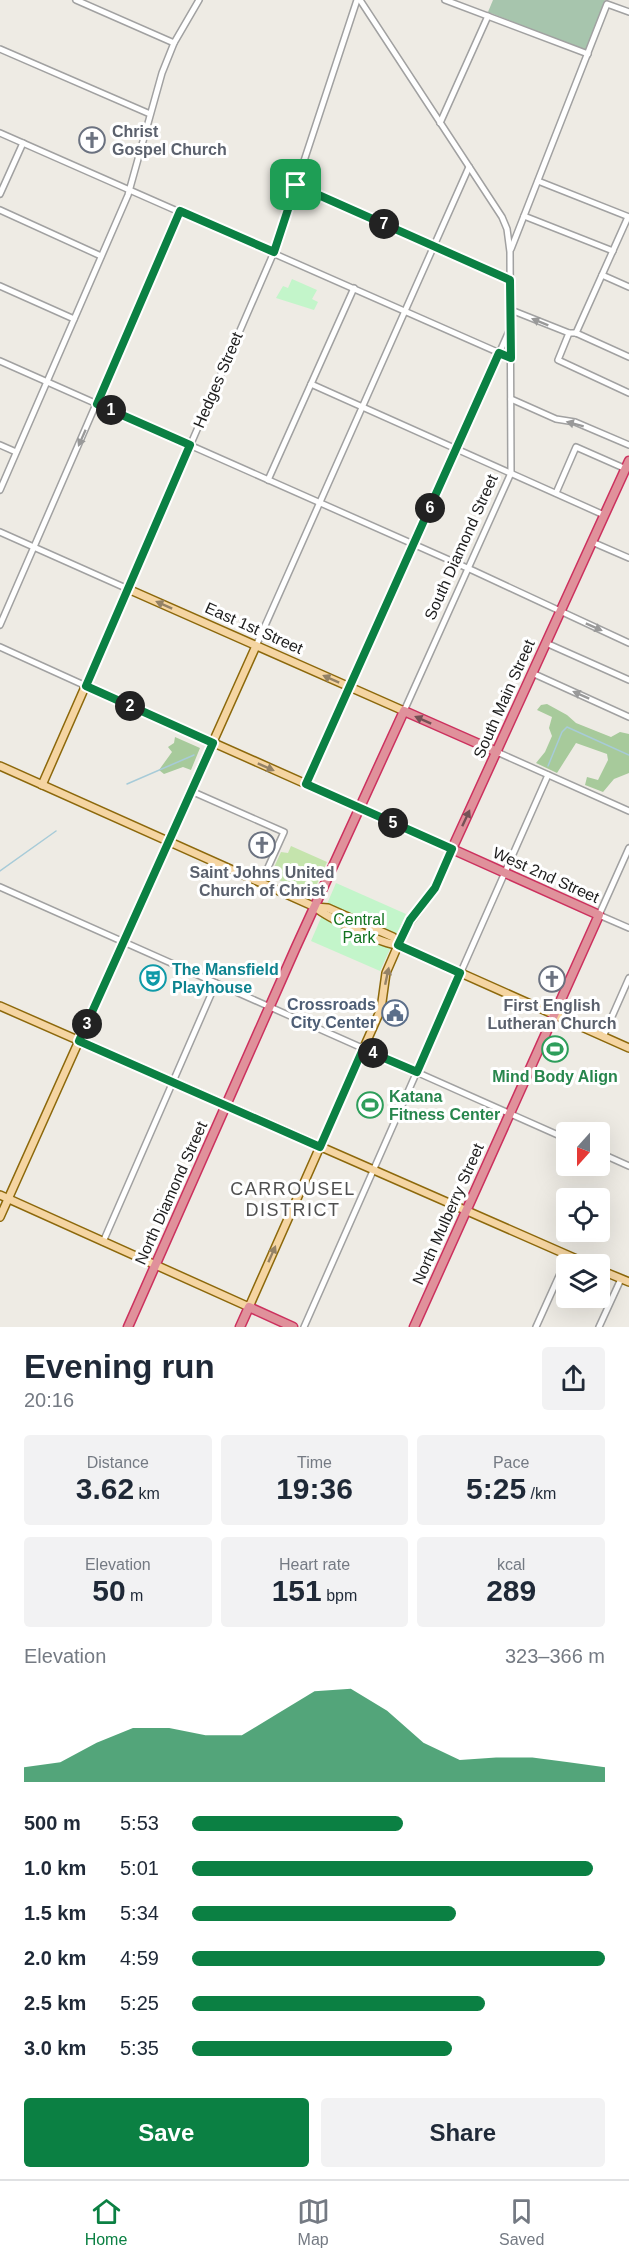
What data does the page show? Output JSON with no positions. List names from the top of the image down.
{
  "streets": {
    "highway": [
      "South Diamond Street",
      "East 1st Street",
      "South Main Street",
      "West 2nd Street",
      "North Diamond Street",
      "North Mulberry Street"
    ],
    "main road": ["Hedges Street"]
  },
  "crossings": [
    ["Hedges Street", "South Diamond Street"],
    ["Hedges Street", "East 1st Street"],
    ["South Diamond Street", "East 1st Street"],
    ["South Diamond Street", "North Diamond Street"],
    ["East 1st Street", "South Main Street"],
    ["South Main Street", "West 2nd Street"],
    ["West 2nd Street", "North Mulberry Street"]
  ],
  "one_way": ["East 1st Street", "South Main Street"],
  "districts": ["CARROUSEL DISTRICT"],
  "parks": ["Central Park"],
  "places": {
    "church": ["Christ Gospel Church", "Saint Johns United Church of Christ", "First English Lutheran Church"],
    "theatre": ["The Mansfield Playhouse"],
    "public building": ["Crossroads City Center"],
    "sports": ["Mind Body Align", "Katana Fitness Center"]
  },
  "north": "bottom",
  "page": {
    "pins": [
      "7",
      "1",
      "6",
      "2",
      "5",
      "3",
      "4"
    ],
    "heading": ["Evening run", "20:16"],
    "stats": [
      ["Distance", "3.62 km"],
      ["Time", "19:36"],
      ["Pace", "5:25 /km"],
      ["Elevation", "50 m"],
      ["Heart rate", "151 bpm"],
      ["kcal", "289"]
    ],
    "chart": ["Elevation", "323–366 m"],
    "list": [
      {
        "name": "500 m",
        "note": "5:53"
      },
      {
        "name": "1.0 km",
        "note": "5:01"
      },
      {
        "name": "1.5 km",
        "note": "5:34"
      },
      {
        "name": "2.0 km",
        "note": "4:59"
      },
      {
        "name": "2.5 km",
        "note": "5:25"
      },
      {
        "name": "3.0 km",
        "note": "5:35"
      }
    ],
    "buttons": ["Save", "Share"],
    "tabs": ["Home", "Map", "Saved"]
  }
}
